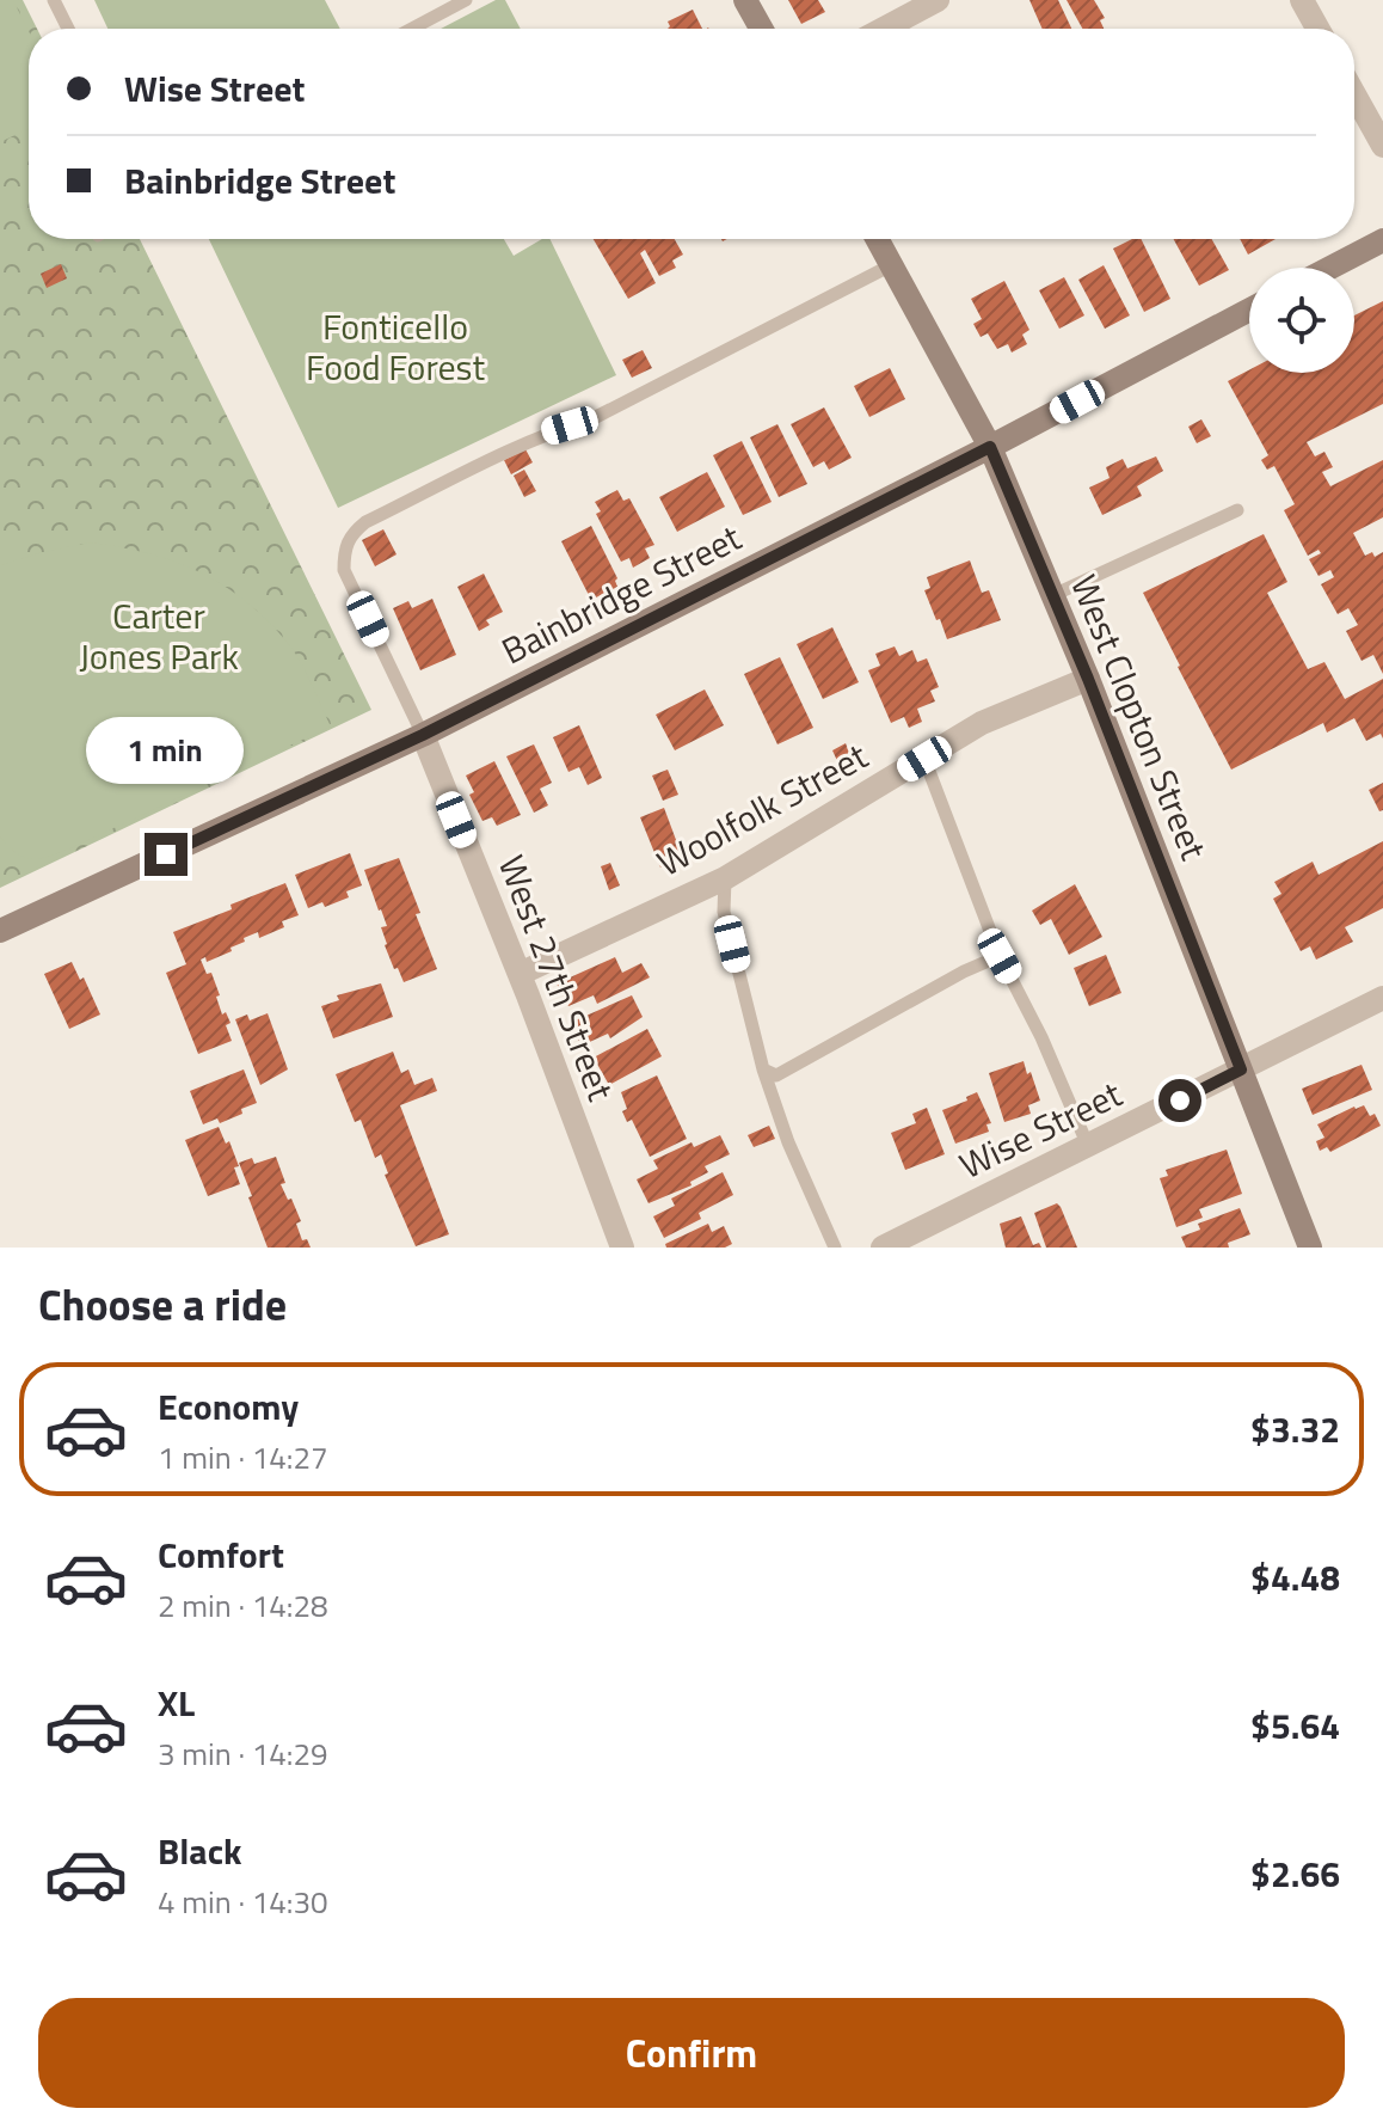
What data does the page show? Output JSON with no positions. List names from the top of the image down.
{
  "streets": {
    "street": [
      "Bainbridge Street",
      "West Clopton Street",
      "Woolfolk Street",
      "West 27th Street",
      "Wise Street"
    ]
  },
  "crossings": [
    ["Bainbridge Street", "West Clopton Street"],
    ["Bainbridge Street", "West 27th Street"],
    ["West Clopton Street", "Woolfolk Street"],
    ["West Clopton Street", "Wise Street"],
    ["Woolfolk Street", "West 27th Street"]
  ],
  "parks": ["Fonticello Food Forest", "Carter Jones Park"],
  "page": {
    "banner": ["Wise Street", "Bainbridge Street"],
    "bubble": "1 min",
    "heading": "Choose a ride",
    "list": [
      {
        "name": "Economy",
        "note": "1 min · 14:27",
        "value": "$3.32"
      },
      {
        "name": "Comfort",
        "note": "2 min · 14:28",
        "value": "$4.48"
      },
      {
        "name": "XL",
        "note": "3 min · 14:29",
        "value": "$5.64"
      },
      {
        "name": "Black",
        "note": "4 min · 14:30",
        "value": "$2.66"
      }
    ],
    "buttons": "Confirm"
  }
}
